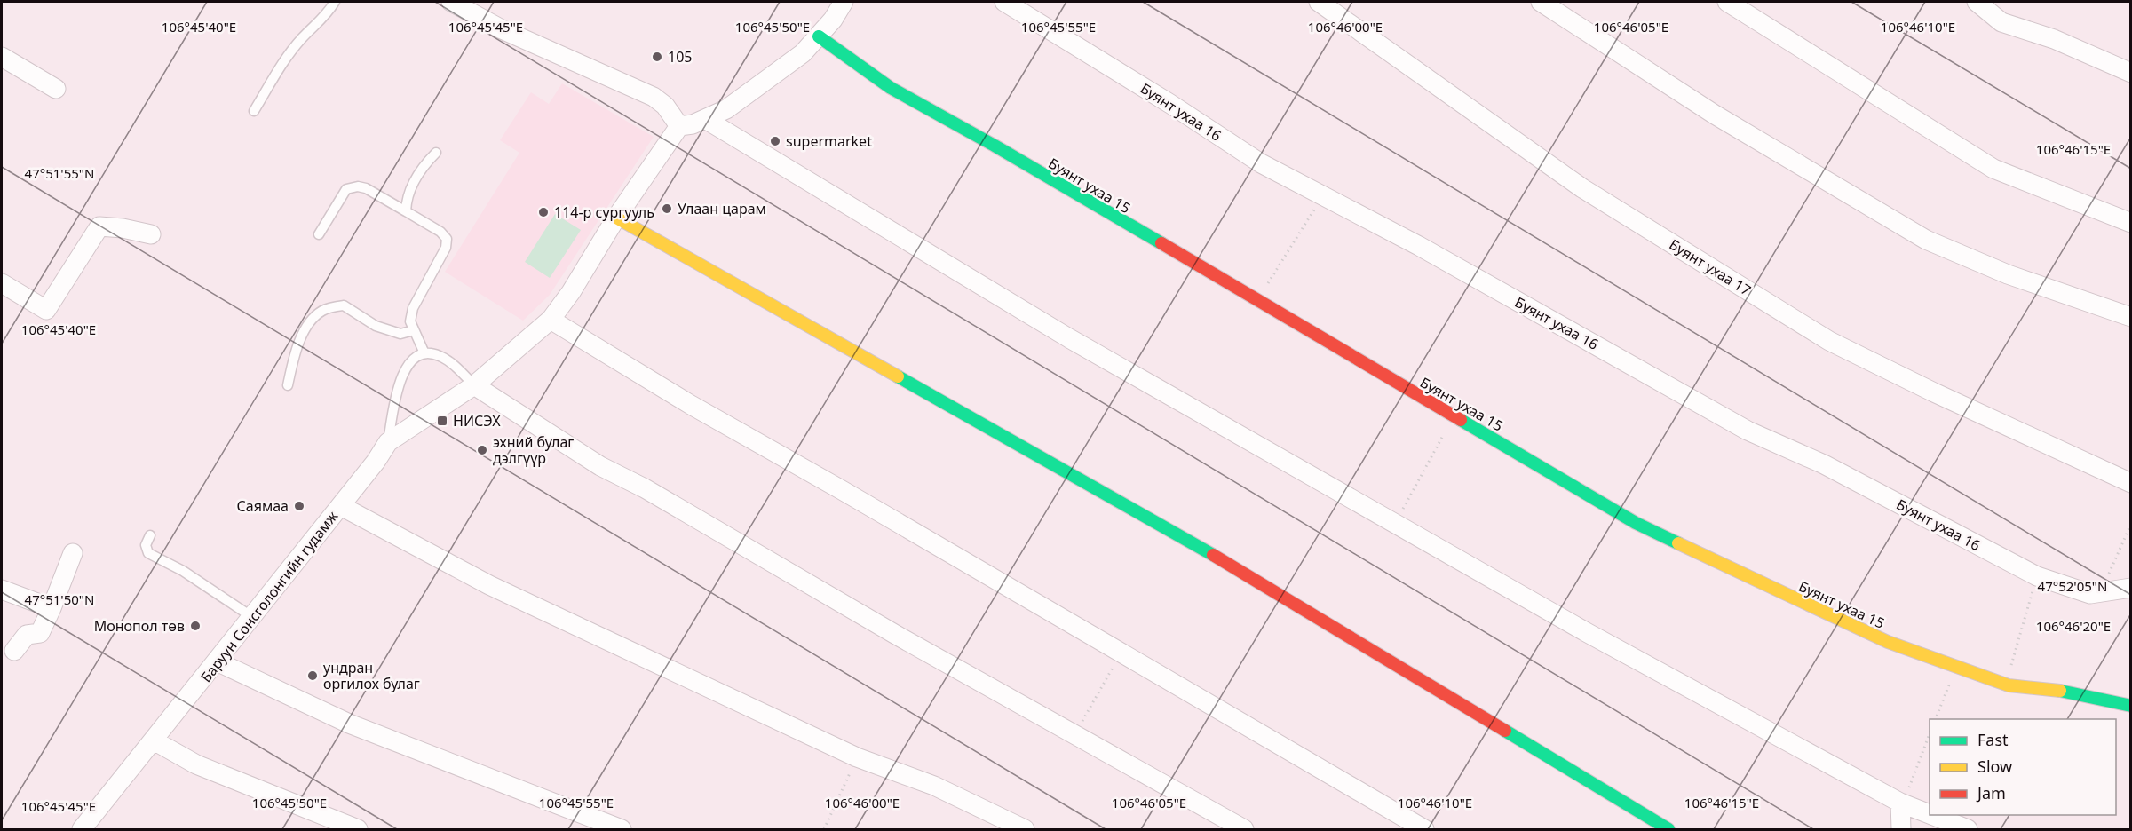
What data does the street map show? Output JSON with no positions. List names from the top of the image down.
{
  "streets": {
    "street": [
      "Буянт ухаа 16",
      "Буянт ухаа 15",
      "Буянт ухаа 17",
      "Баруун Сонсголонгийн гудамж"
    ]
  },
  "places": {
    "other": [
      "105",
      "supermarket",
      "Улаан царам",
      "114-р сургууль",
      "эхний булаг дэлгүүр",
      "Саямаа",
      "Монопол төв",
      "ундран оргилох булаг"
    ],
    "transit": ["НИСЭХ"]
  },
  "legend": ["Fast", "Slow", "Jam"],
  "coordinates": [
    "106°45'40\"E",
    "106°45'45\"E",
    "106°45'50\"E",
    "106°45'55\"E",
    "106°46'00\"E",
    "106°46'05\"E",
    "106°46'10\"E",
    "106°46'15\"E",
    "47°51'55\"N",
    "47°52'05\"N",
    "47°51'50\"N",
    "106°46'20\"E"
  ]
}
